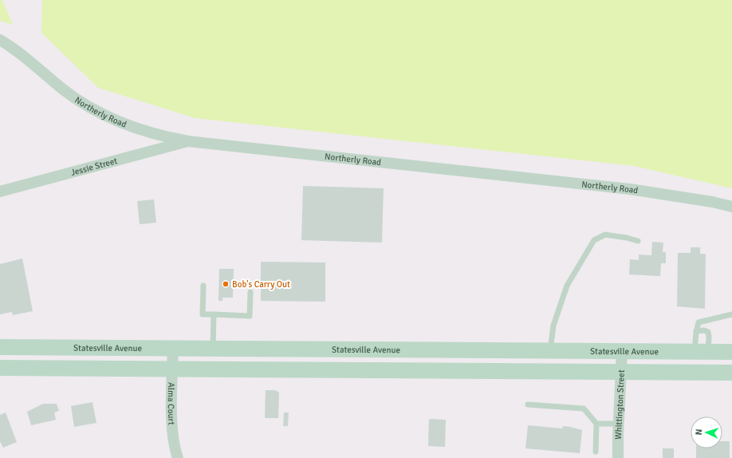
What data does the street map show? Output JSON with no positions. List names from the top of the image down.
{
  "streets": {
    "main road": ["Statesville Avenue"],
    "street": [
      "Northerly Road",
      "Jessie Street",
      "Alma Court",
      "Whittington Street"
    ]
  },
  "crossings": [
    ["Northerly Road", "Jessie Street"],
    ["Statesville Avenue", "Alma Court"],
    ["Statesville Avenue", "Whittington Street"]
  ],
  "places": ["Bob's Carry Out"],
  "north": "left"
}
